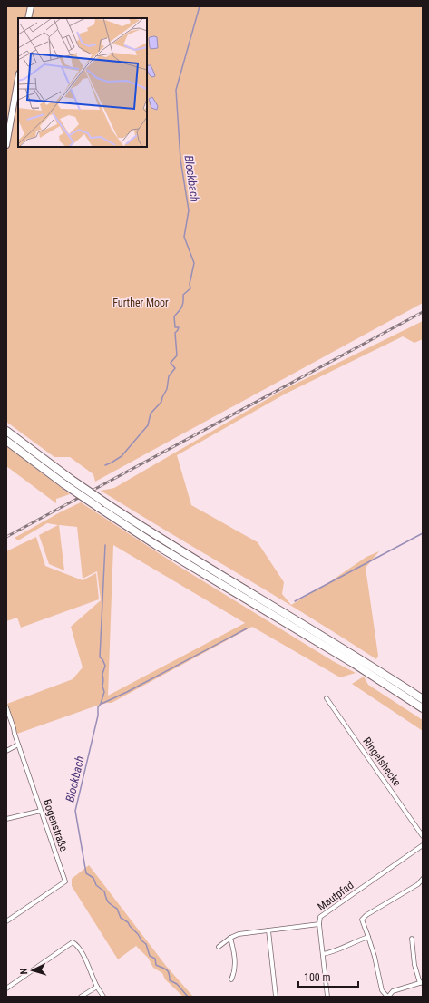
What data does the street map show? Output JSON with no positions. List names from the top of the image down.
{
  "streets": {
    "street": ["Ringelshecke", "Bogenstraße", "Mautpfad"]
  },
  "water": ["Blockbach"],
  "parks": ["Further Moor"],
  "scale_bar": "100 m",
  "north": "left"
}
